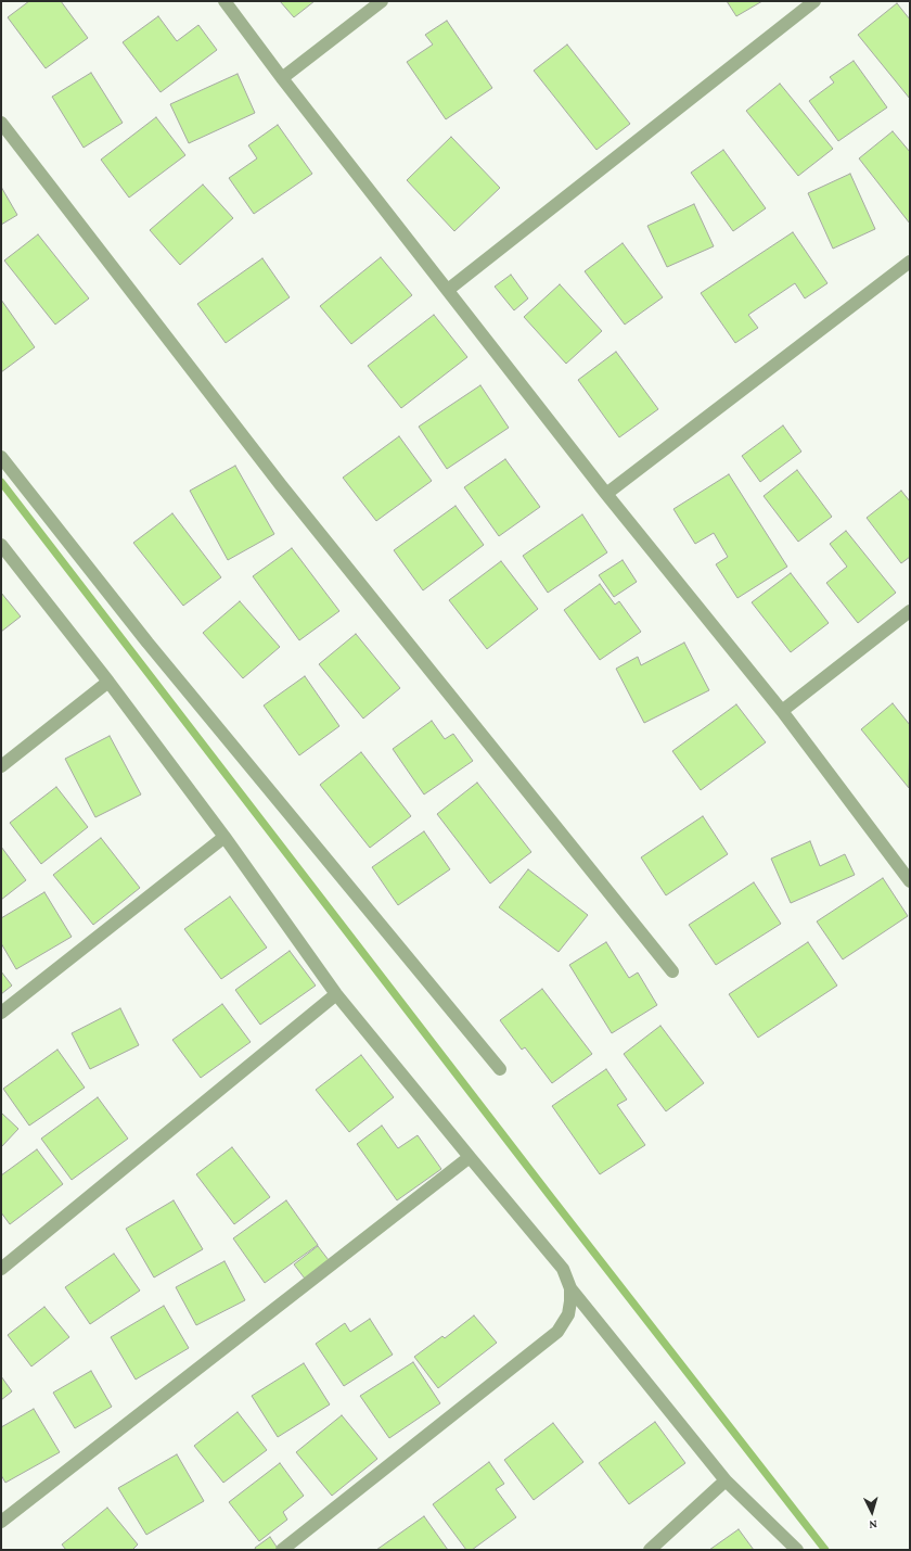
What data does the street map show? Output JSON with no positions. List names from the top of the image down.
{
  "north": "bottom"
}
